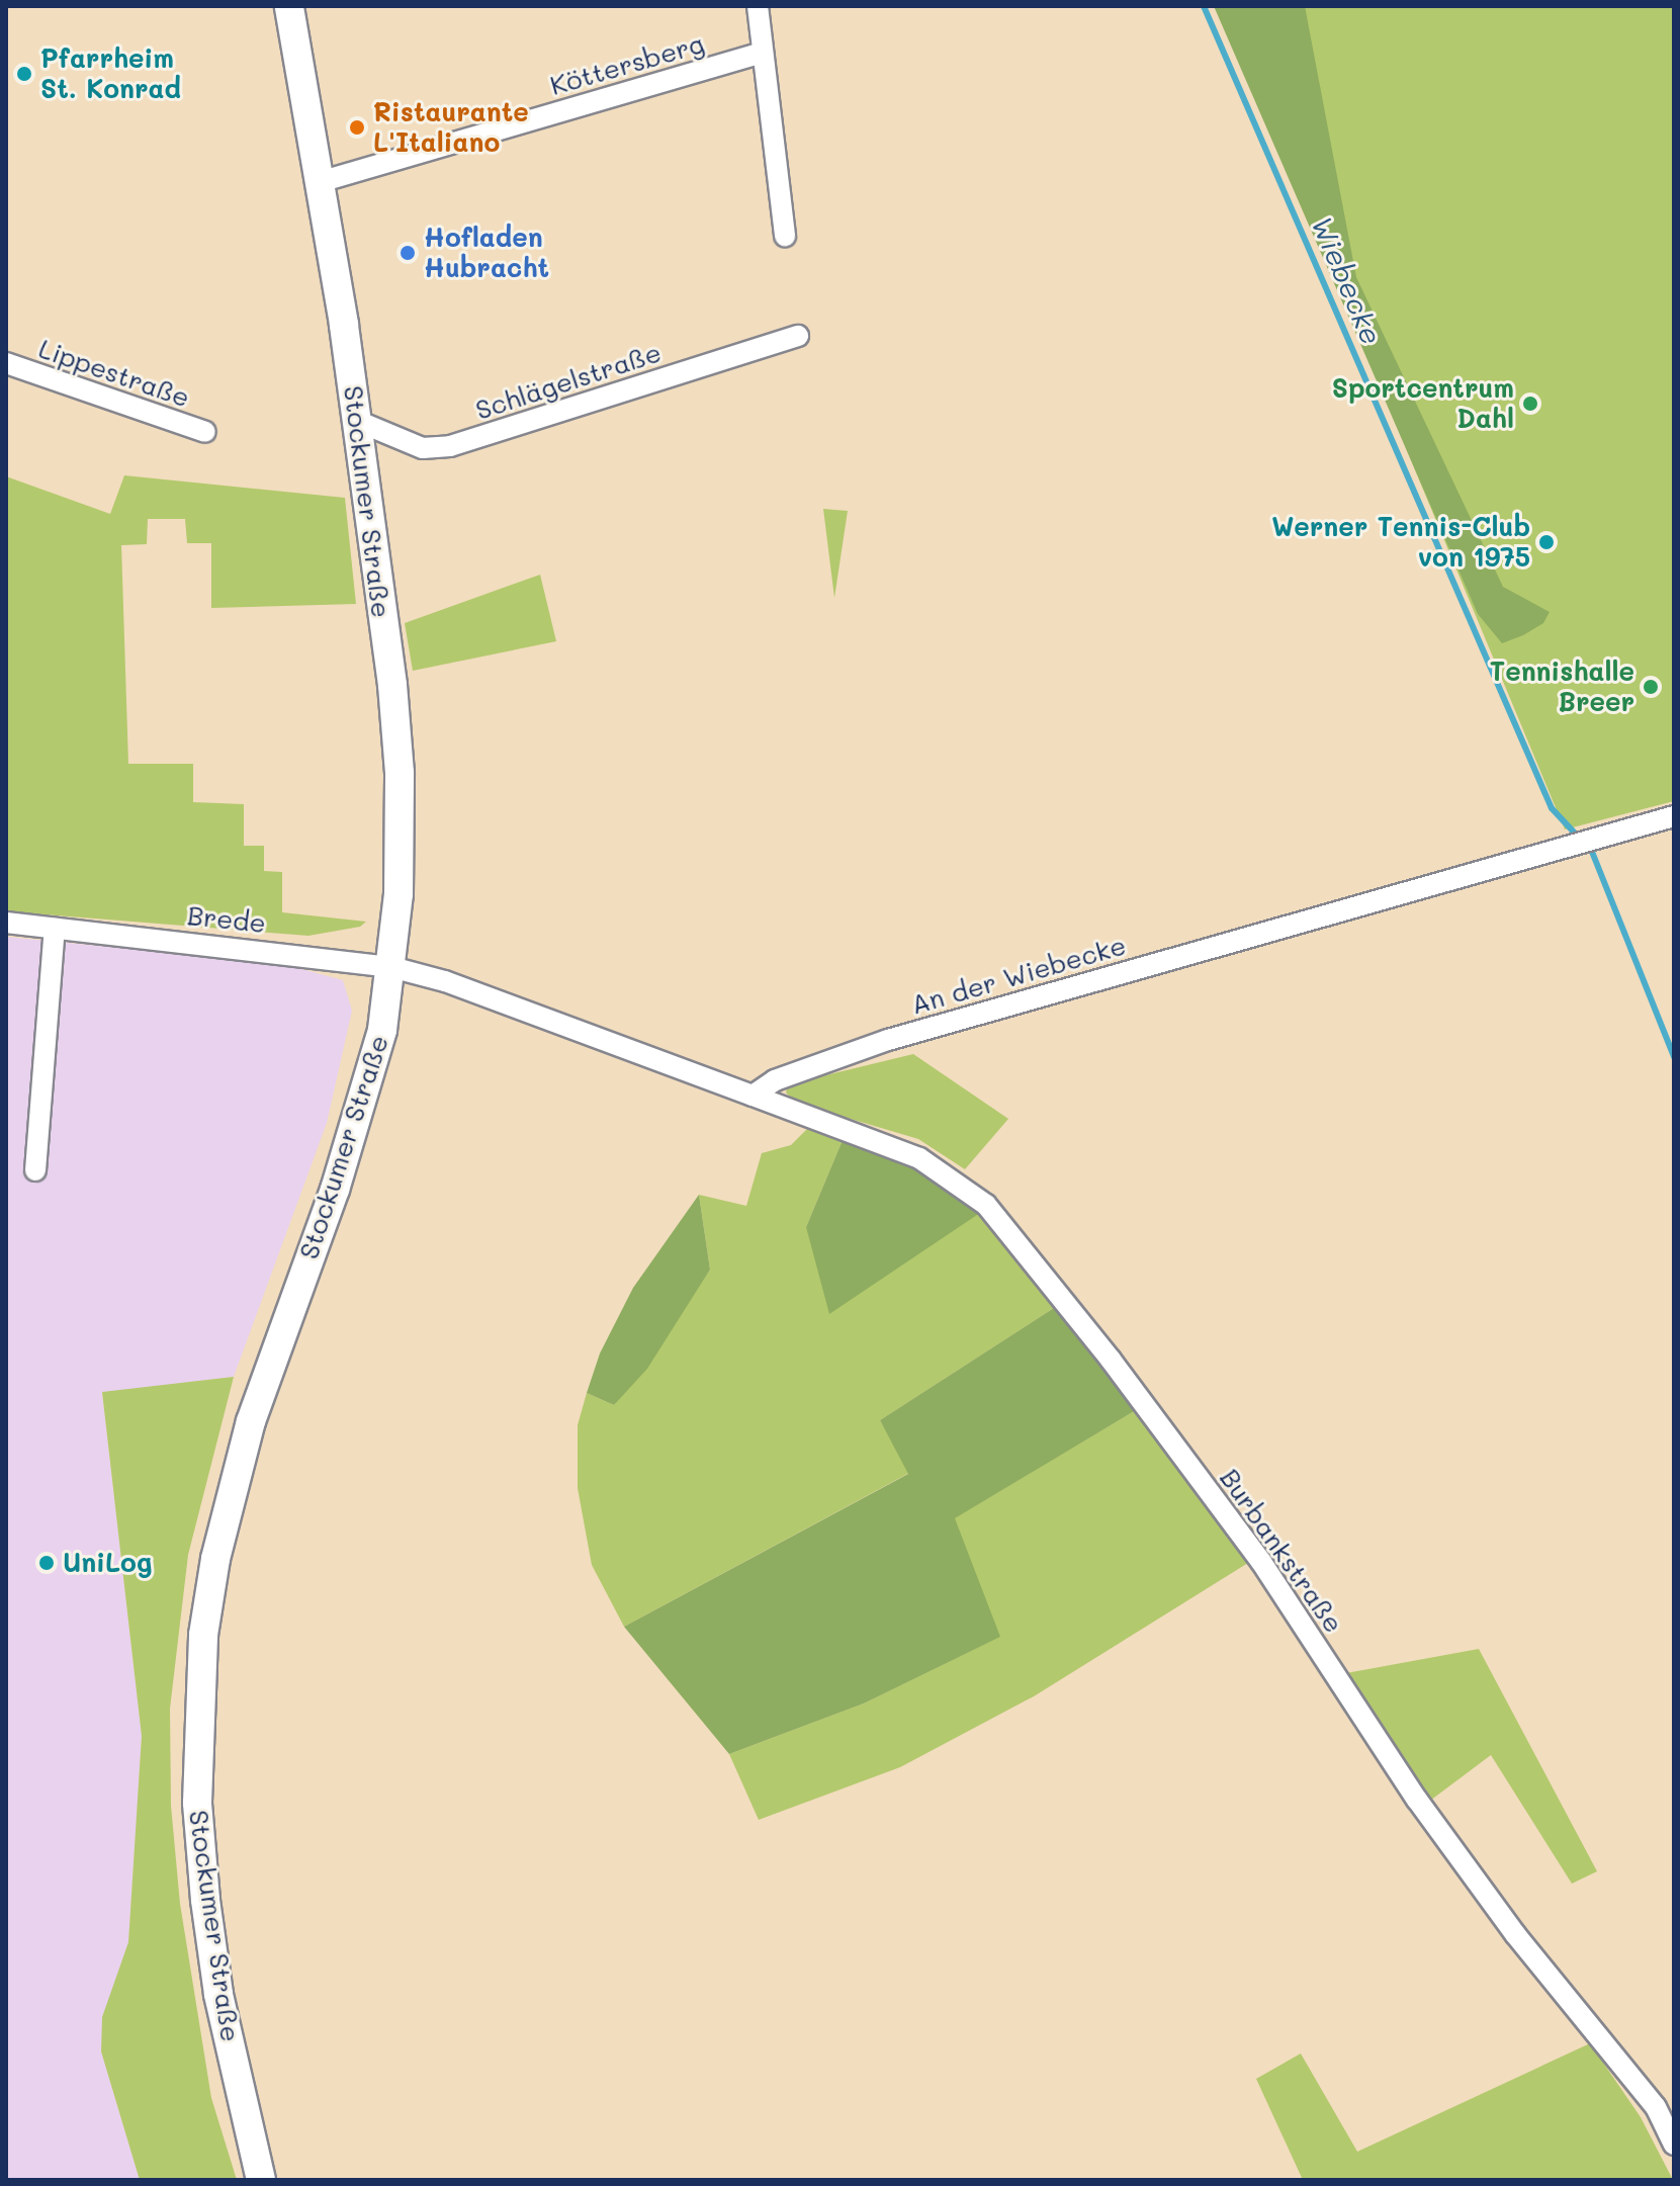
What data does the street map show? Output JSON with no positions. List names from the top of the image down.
{
  "streets": {
    "main road": ["Stockumer Straße"],
    "street": [
      "Köttersberg",
      "Lippestraße",
      "Schlägelstraße",
      "Brede",
      "An der Wiebecke",
      "Burbankstraße"
    ]
  },
  "crossings": [
    ["Köttersberg", "Stockumer Straße"],
    ["Schlägelstraße", "Stockumer Straße"],
    ["Stockumer Straße", "Brede"],
    ["An der Wiebecke", "Burbankstraße"]
  ],
  "water": ["Wiebecke"],
  "places": [
    "Pfarrheim St. Konrad",
    "Ristaurante L'Italiano",
    "Hofladen Hubracht",
    "Sportcentrum Dahl",
    "Werner Tennis-Club von 1975",
    "Tennishalle Breer",
    "UniLog"
  ]
}
